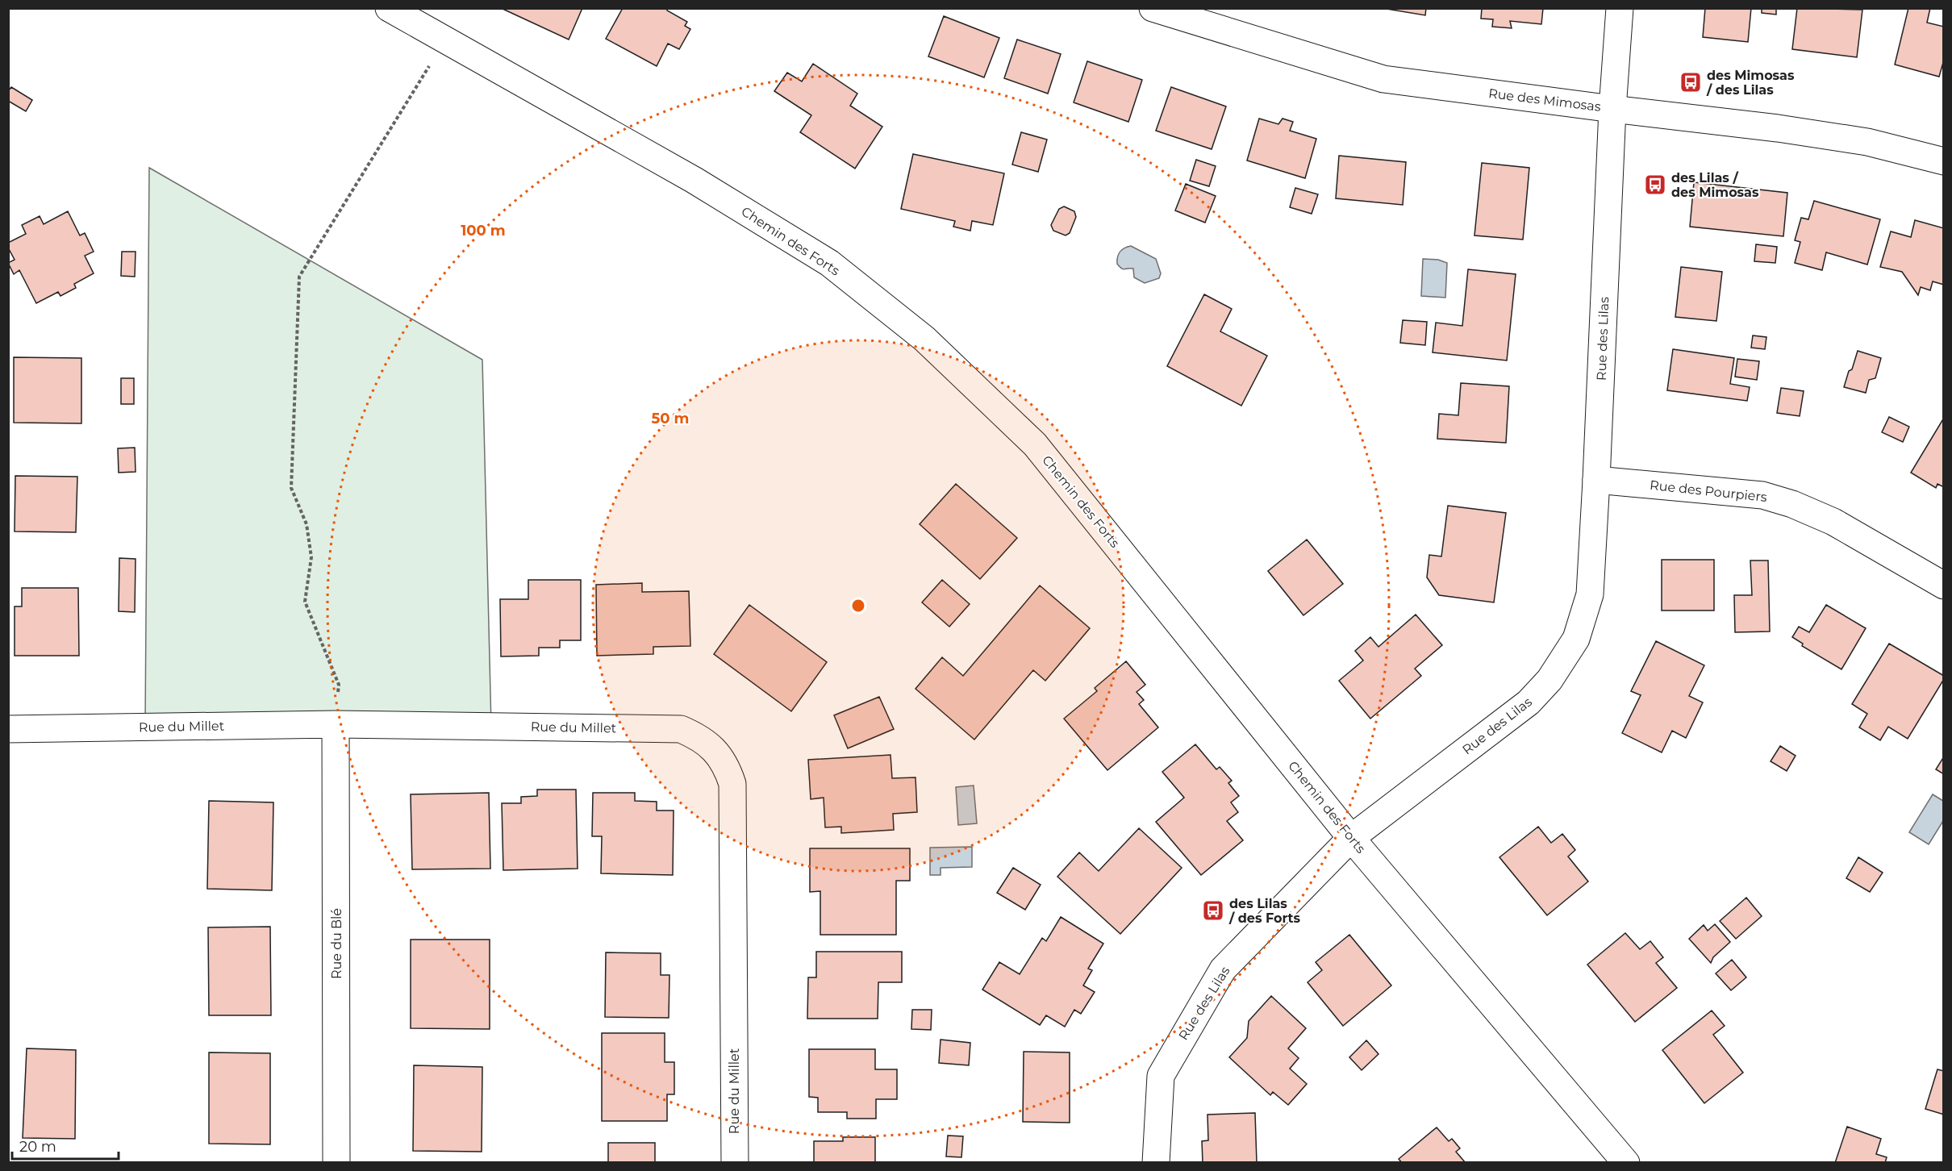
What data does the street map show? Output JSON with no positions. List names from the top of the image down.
{
  "streets": {
    "street": [
      "Rue des Mimosas",
      "Chemin des Forts",
      "Rue des Lilas",
      "Rue des Pourpiers",
      "Rue du Millet",
      "Rue du Blé"
    ]
  },
  "crossings": [
    ["Rue des Mimosas", "Rue des Lilas"],
    ["Chemin des Forts", "Rue des Lilas"],
    ["Rue des Lilas", "Rue des Pourpiers"],
    ["Rue du Millet", "Rue du Blé"]
  ],
  "places": {
    "bus stop": ["des Mimosas / des Lilas", "des Lilas / des Mimosas", "des Lilas / des Forts"]
  },
  "scale_bar": "20 m",
  "rings": ["100 m", "50 m"]
}
